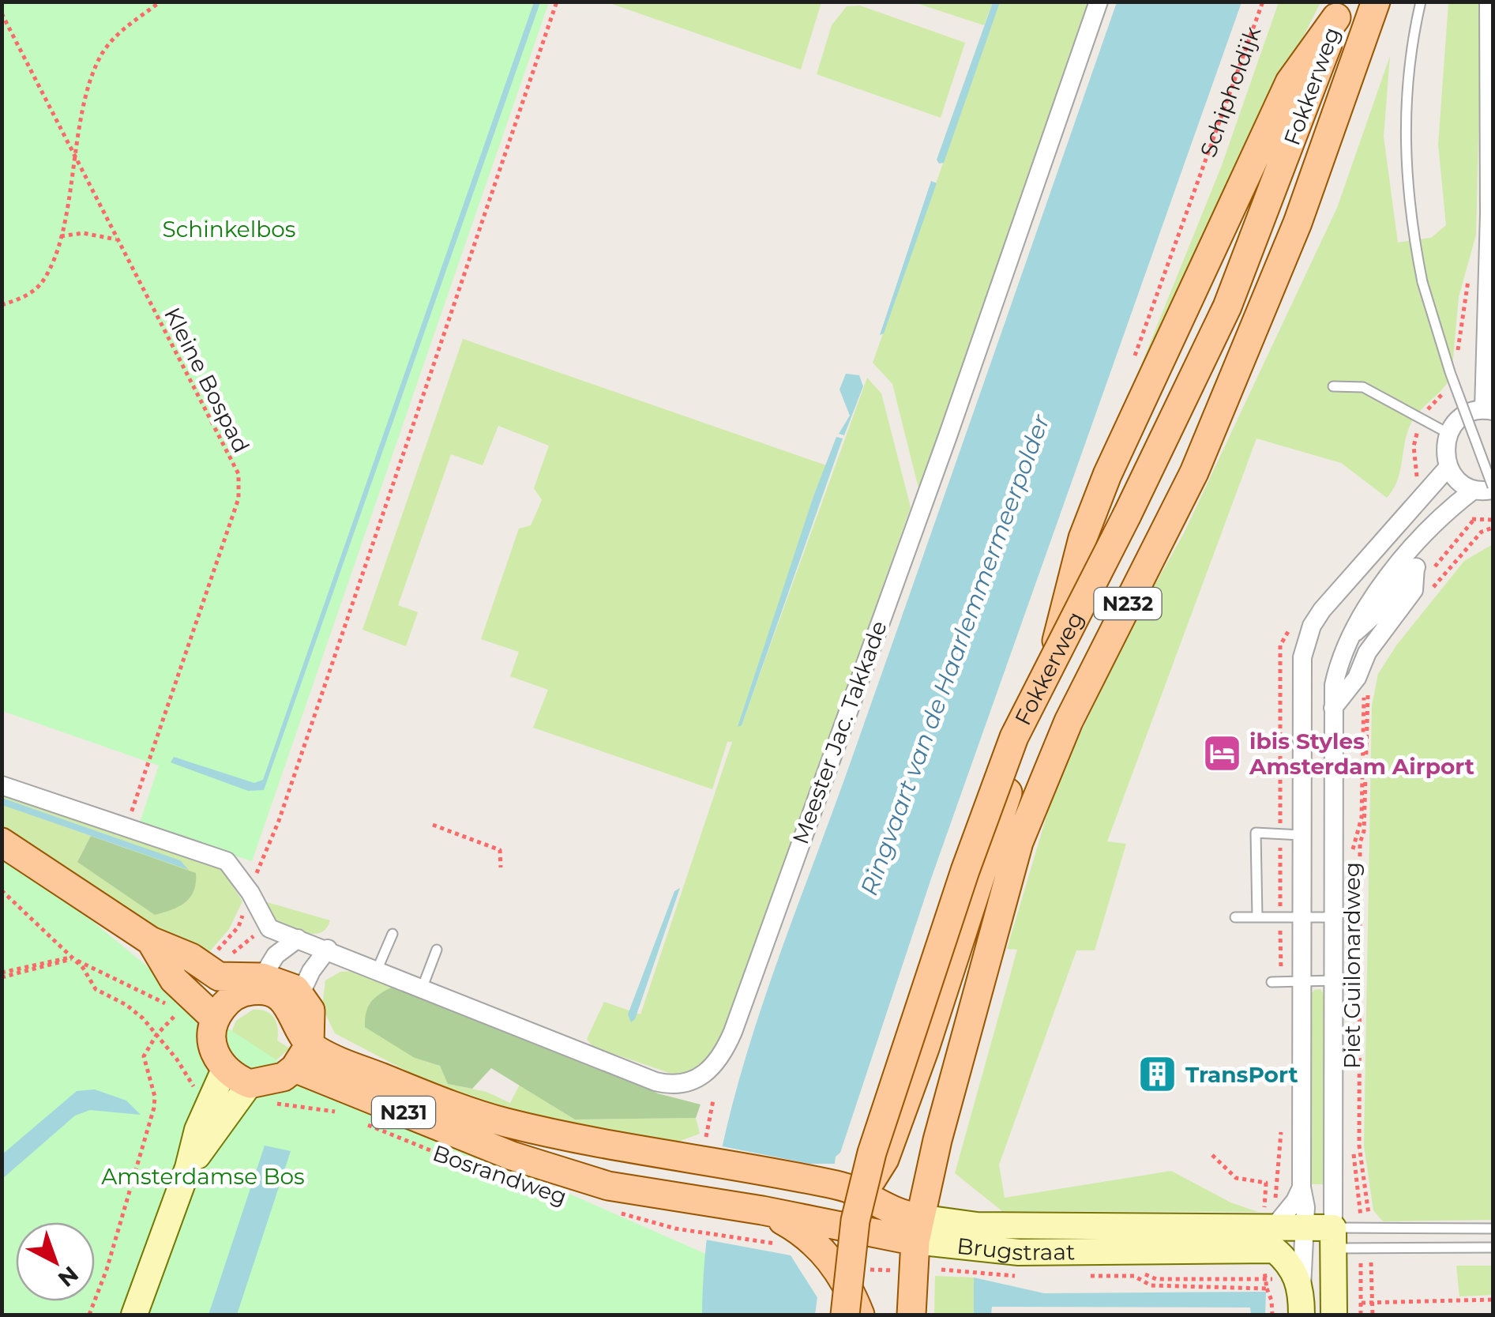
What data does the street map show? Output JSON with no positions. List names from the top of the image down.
{
  "streets": {
    "main road": [
      "Fokkerweg",
      "N232",
      "N231",
      "Bosrandweg",
      "Brugstraat"
    ],
    "street": ["Meester Jac. Takkade", "Piet Guilonardweg"],
    "path": ["Schipholdijk", "Kleine Bospad"]
  },
  "crossings": [
    ["Fokkerweg", "N232"],
    ["Fokkerweg", "Brugstraat"],
    ["N232", "Brugstraat"],
    ["Piet Guilonardweg", "Brugstraat"],
    ["Bosrandweg", "Brugstraat"]
  ],
  "water": ["Ringvaart van de Haarlemmermeerpolder"],
  "parks": ["Schinkelbos", "Amsterdamse Bos"],
  "places": {
    "hotel": ["ibis Styles Amsterdam Airport"],
    "building": ["TransPort"]
  },
  "north": "bottom right"
}
